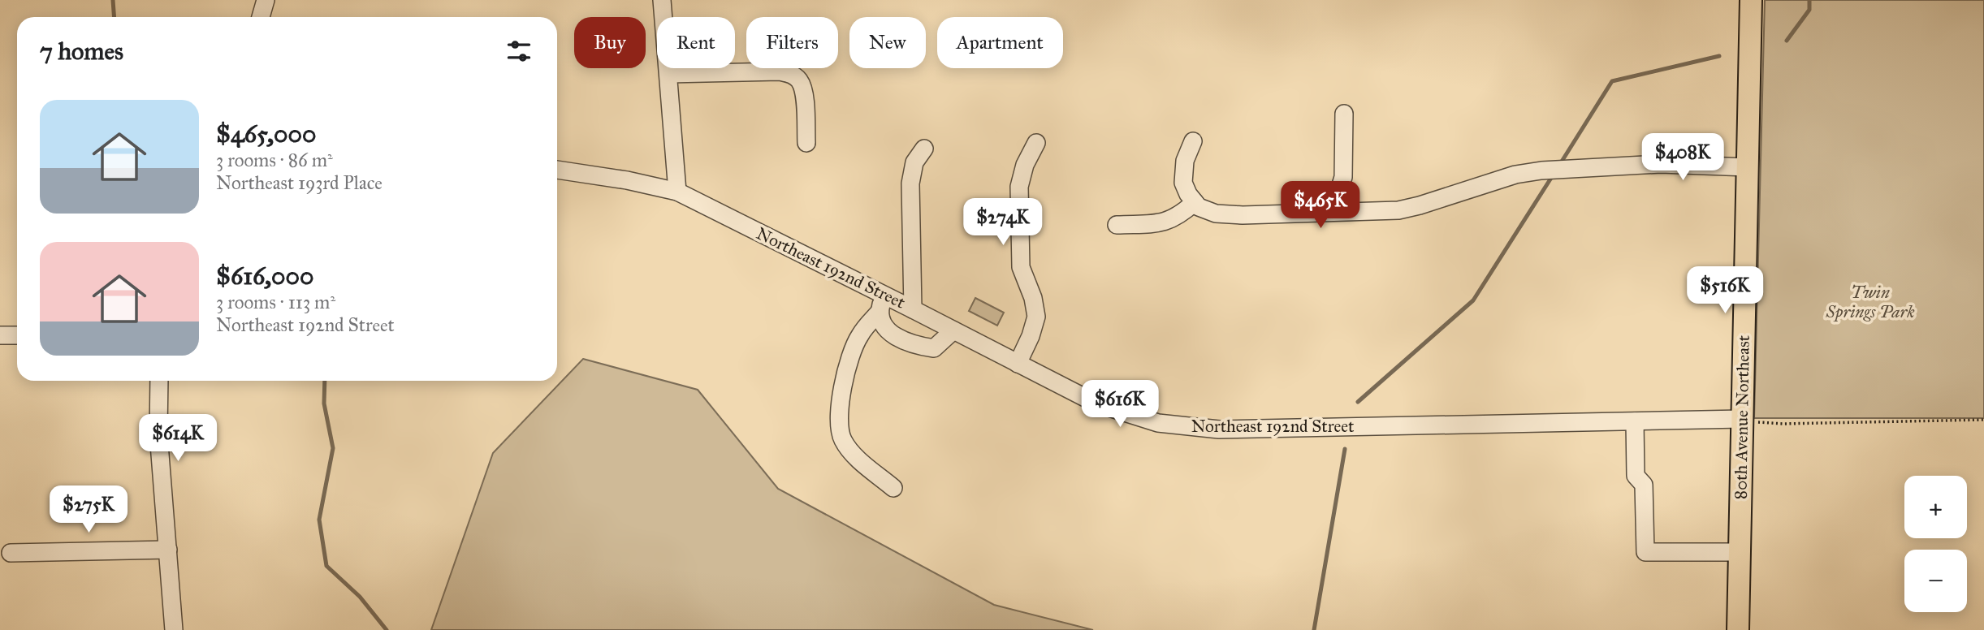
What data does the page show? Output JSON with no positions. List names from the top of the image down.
{
  "streets": {
    "main road": ["80th Avenue Northeast"],
    "street": ["Northeast 192nd Street"]
  },
  "crossings": [
    ["Northeast 192nd Street", "80th Avenue Northeast"]
  ],
  "parks": ["Twin Springs Park"],
  "page": {
    "chip": [
      "Buy",
      "Rent",
      "Filters",
      "New",
      "Apartment"
    ],
    "heading": "7 homes",
    "list": [
      {
        "name": "$465,000",
        "note": "3 rooms · 86 m² · Northeast 193rd Place"
      },
      {
        "name": "$616,000",
        "note": "3 rooms · 113 m² · Northeast 192nd Street"
      }
    ],
    "price": [
      "$408K",
      "$465K",
      "$274K",
      "$516K",
      "$616K",
      "$614K",
      "$275K"
    ],
    "map_buttons": ["+", "−"]
  }
}
